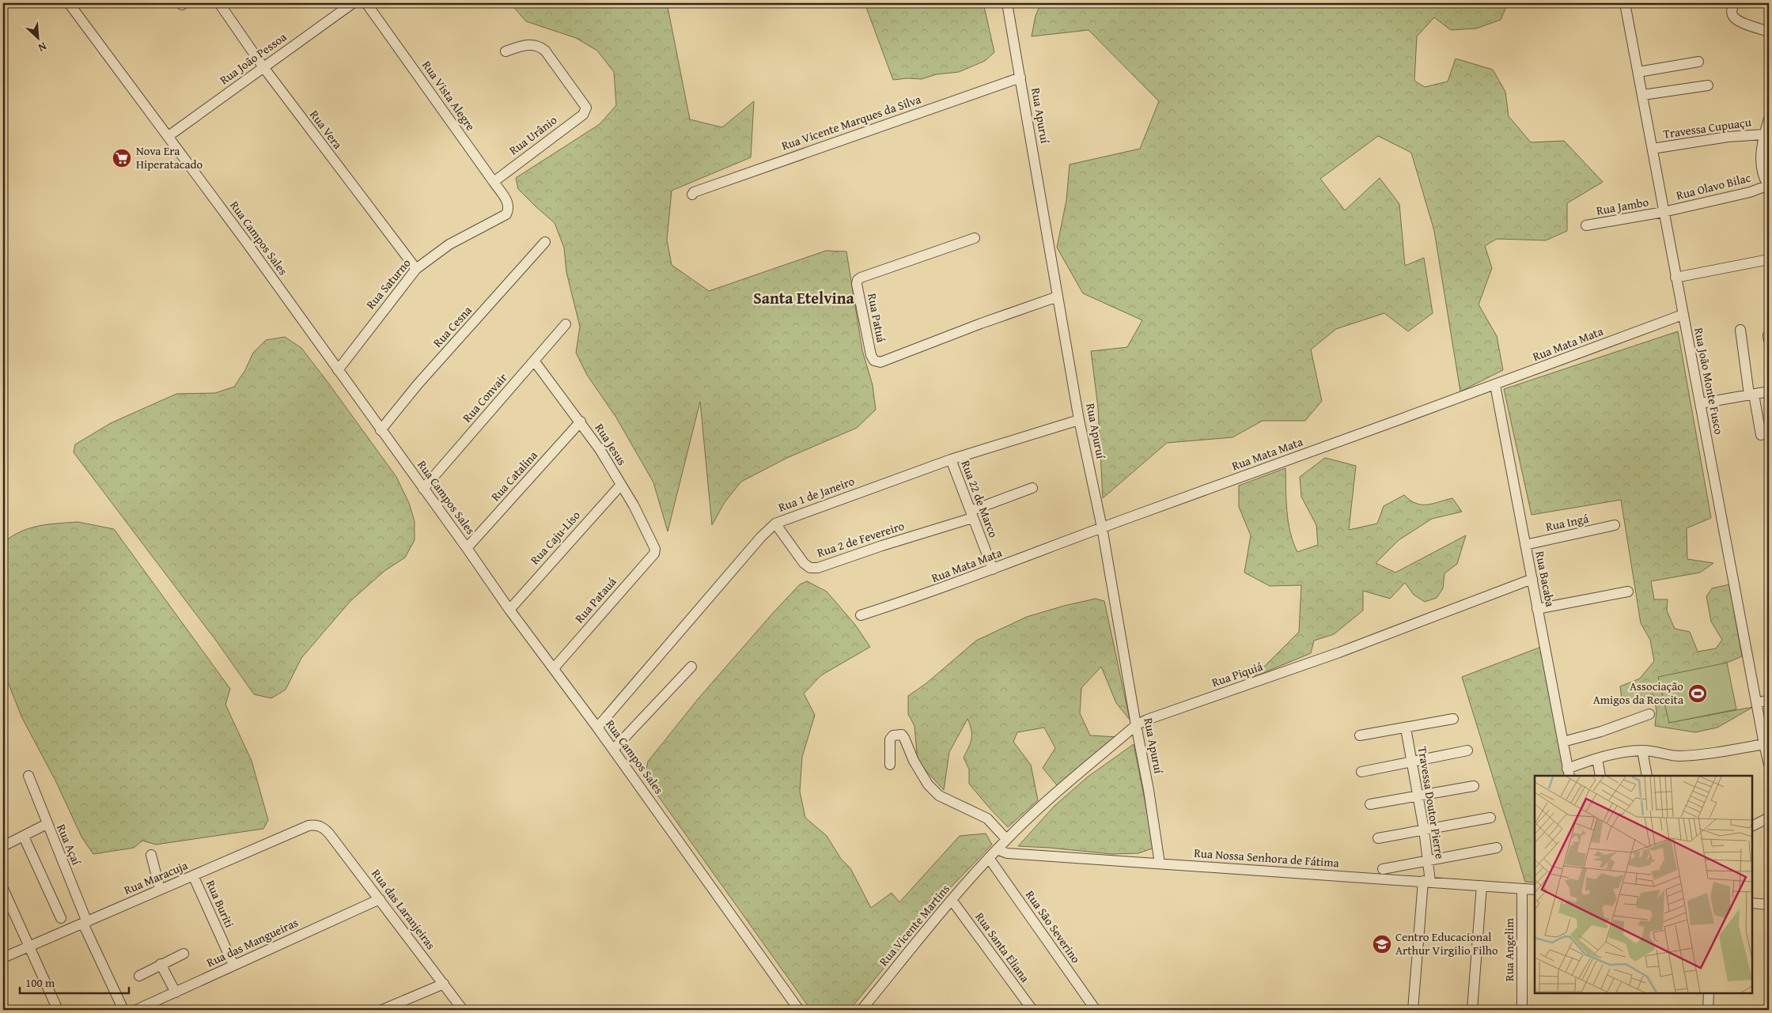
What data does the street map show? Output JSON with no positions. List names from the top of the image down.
{
  "streets": {
    "street": [
      "Rua João Pessoa",
      "Rua Vista Alegre",
      "Rua Apuruí",
      "Rua Vicente Marques da Silva",
      "Travessa Cupuaçu",
      "Rua Vera",
      "Rua Urânio",
      "Rua Olavo Bilac",
      "Rua Jambo",
      "Rua Campos Sales",
      "Rua Saturno",
      "Rua Patuá",
      "Rua Cesna",
      "Rua Mata Mata",
      "Rua João Monte Fusco",
      "Rua Convair",
      "Rua Jesus",
      "Rua Catalina",
      "Rua 1 de Janeiro",
      "Rua 22 de Marco",
      "Rua Ingá",
      "Rua Caju-Liso",
      "Rua 2 de Fevereiro",
      "Rua Bacaba",
      "Rua Patauá",
      "Rua Piquiá",
      "Travessa Doutor Pierre",
      "Rua Açaí",
      "Rua Nossa Senhora de Fátima",
      "Rua Maracuja",
      "Rua Buriti",
      "Rua das Laranjeiras",
      "Rua Vicente Martins",
      "Rua São Severino",
      "Rua das Mangueiras",
      "Rua Santa Eliana",
      "Rua Angelim"
    ]
  },
  "crossings": [
    ["Rua João Pessoa", "Rua Vera"],
    ["Rua João Pessoa", "Rua Campos Sales"],
    ["Rua Vista Alegre", "Rua Urânio"],
    ["Rua Vista Alegre", "Rua Saturno"],
    ["Rua Apuruí", "Rua Vicente Marques da Silva"],
    ["Rua Apuruí", "Rua Patuá"],
    ["Rua Apuruí", "Rua Mata Mata"],
    ["Rua Apuruí", "Rua 1 de Janeiro"],
    ["Rua Apuruí", "Rua Piquiá"],
    ["Rua Apuruí", "Rua Nossa Senhora de Fátima"],
    ["Travessa Cupuaçu", "Rua João Monte Fusco"],
    ["Rua Vera", "Rua Saturno"],
    ["Rua Olavo Bilac", "Rua Jambo"],
    ["Rua Olavo Bilac", "Rua João Monte Fusco"],
    ["Rua Jambo", "Rua João Monte Fusco"],
    ["Rua Campos Sales", "Rua Saturno"],
    ["Rua Campos Sales", "Rua Cesna"],
    ["Rua Campos Sales", "Rua Convair"],
    ["Rua Campos Sales", "Rua Catalina"],
    ["Rua Campos Sales", "Rua 1 de Janeiro"],
    ["Rua Campos Sales", "Rua Caju-Liso"],
    ["Rua Campos Sales", "Rua Patauá"],
    ["Rua Mata Mata", "Rua João Monte Fusco"],
    ["Rua Mata Mata", "Rua 22 de Marco"],
    ["Rua Mata Mata", "Rua Bacaba"],
    ["Rua Convair", "Rua Jesus"],
    ["Rua Jesus", "Rua Catalina"],
    ["Rua Jesus", "Rua Caju-Liso"],
    ["Rua Jesus", "Rua Patauá"],
    ["Rua 1 de Janeiro", "Rua 22 de Marco"],
    ["Rua 1 de Janeiro", "Rua 2 de Fevereiro"],
    ["Rua 22 de Marco", "Rua 2 de Fevereiro"],
    ["Rua Ingá", "Rua Bacaba"],
    ["Rua Bacaba", "Rua Piquiá"],
    ["Rua Piquiá", "Rua Nossa Senhora de Fátima"],
    ["Rua Piquiá", "Rua Vicente Martins"],
    ["Rua Piquiá", "Rua São Severino"],
    ["Travessa Doutor Pierre", "Rua Nossa Senhora de Fátima"],
    ["Rua Açaí", "Rua Maracuja"],
    ["Rua Nossa Senhora de Fátima", "Rua Angelim"],
    ["Rua Maracuja", "Rua Buriti"],
    ["Rua Maracuja", "Rua das Laranjeiras"],
    ["Rua Buriti", "Rua das Mangueiras"],
    ["Rua das Laranjeiras", "Rua das Mangueiras"],
    ["Rua Vicente Martins", "Rua São Severino"],
    ["Rua Vicente Martins", "Rua Santa Eliana"]
  ],
  "districts": ["Santa Etelvina"],
  "places": {
    "supermarket": ["Nova Era Hiperatacado"],
    "sports": ["Associação Amigos da Receita"],
    "school or university": ["Centro Educacional Arthur Virgilio Filho"]
  },
  "scale_bar": "100 m",
  "north": "bottom right"
}
